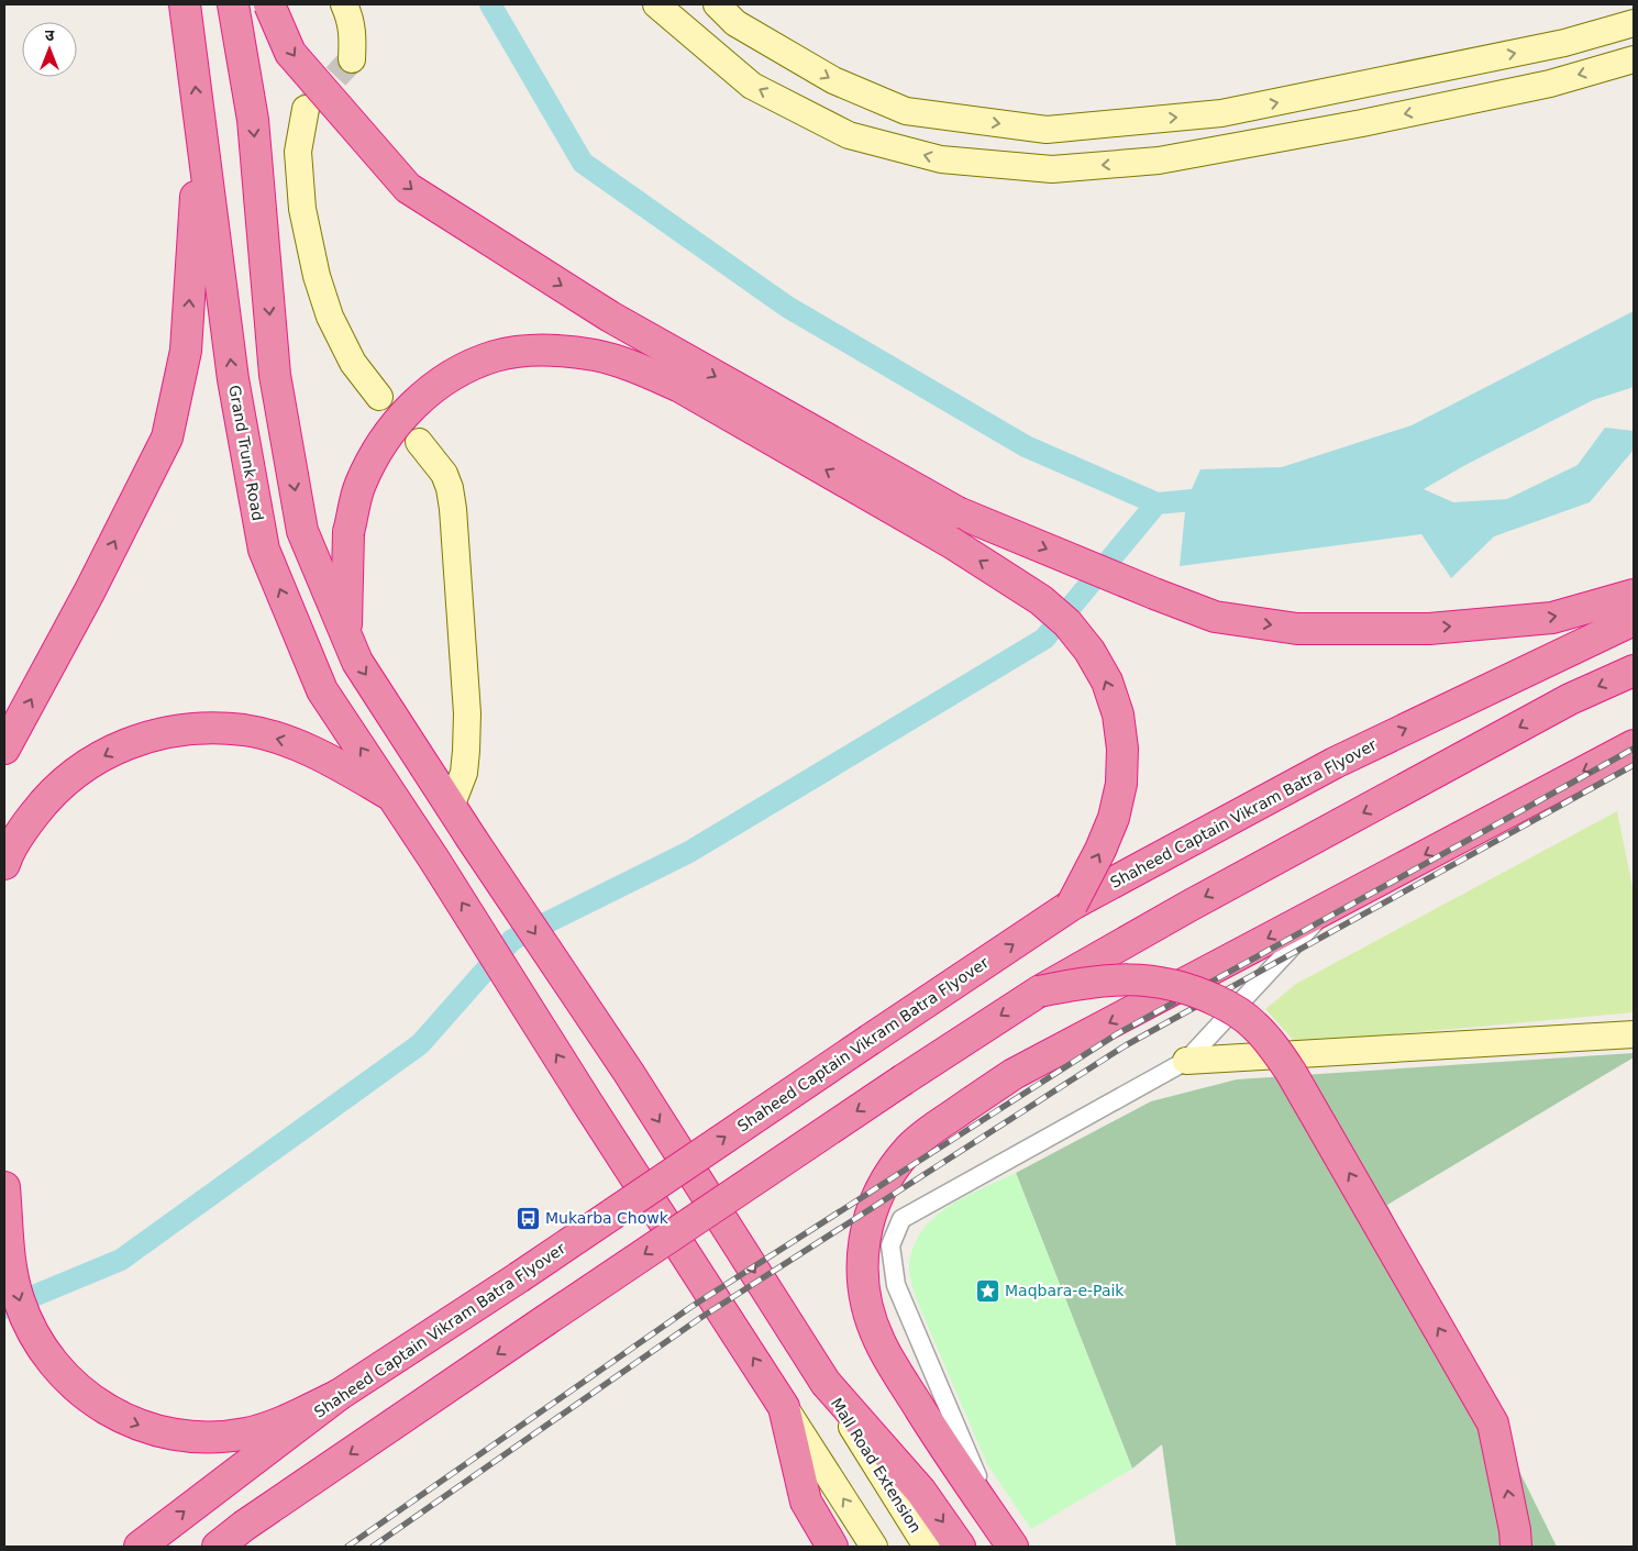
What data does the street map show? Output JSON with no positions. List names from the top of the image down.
{
  "streets": {
    "highway": ["Grand Trunk Road", "Shaheed Captain Vikram Batra Flyover"],
    "main road": ["Mall Road Extension"]
  },
  "places": {
    "bus stop": ["Mukarba Chowk"],
    "place": ["Maqbara-e-Paik"]
  },
  "north": "top"
}
